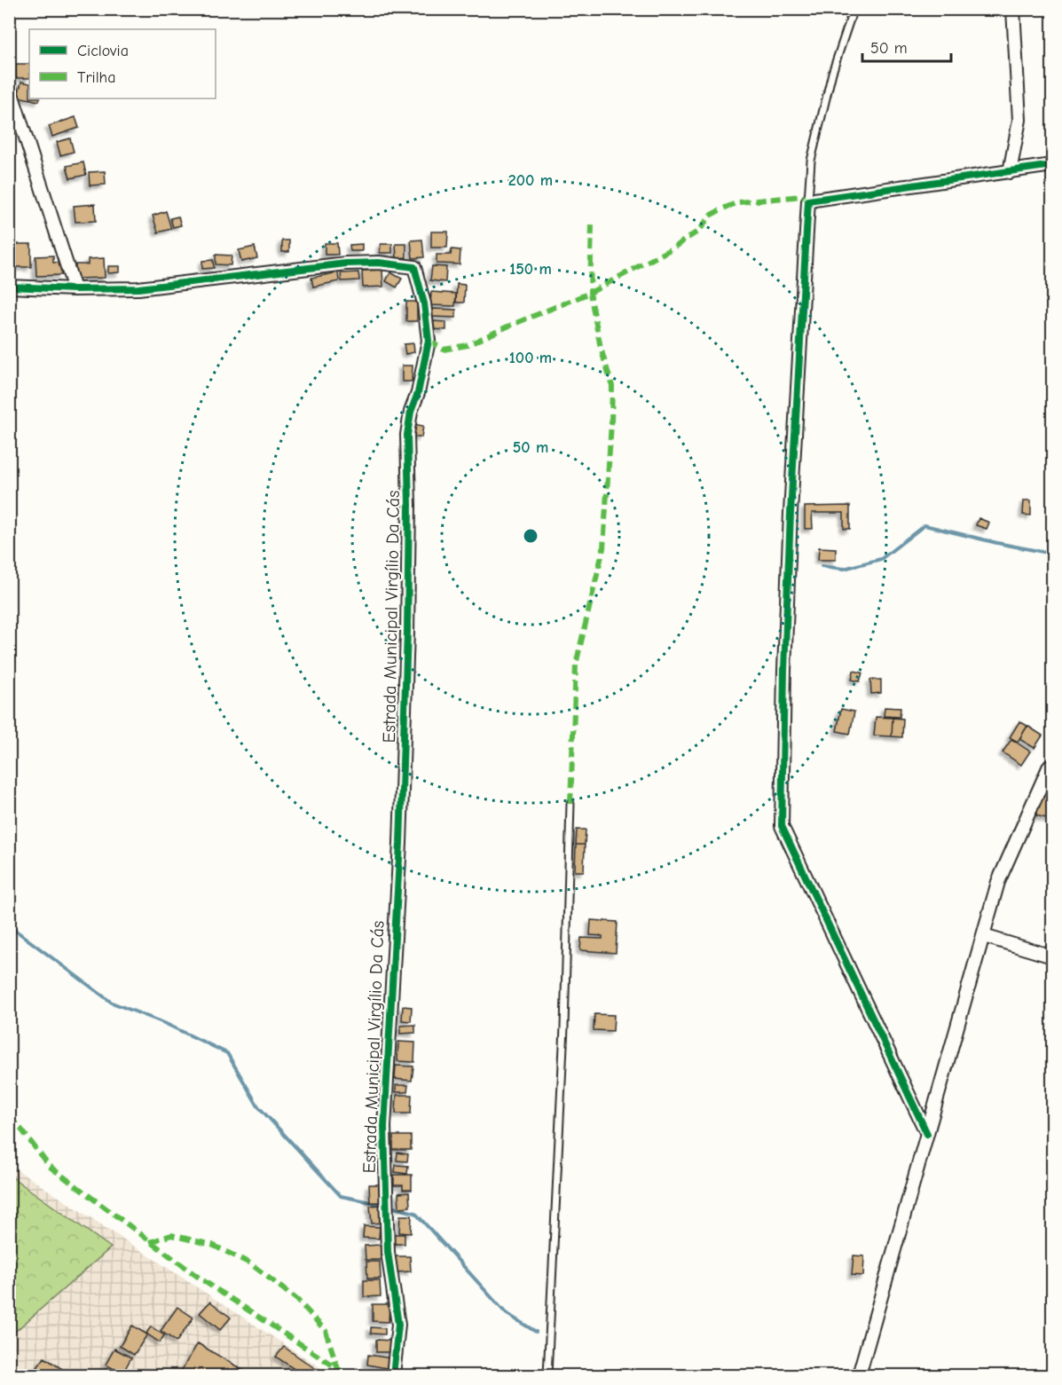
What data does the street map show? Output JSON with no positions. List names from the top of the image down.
{
  "streets": {
    "street": ["Estrada Municipal Virgílio Da Cás"]
  },
  "legend": ["Ciclovia", "Trilha"],
  "scale_bar": "50 m",
  "rings": [
    "200 m",
    "150 m",
    "100 m",
    "50 m"
  ]
}
